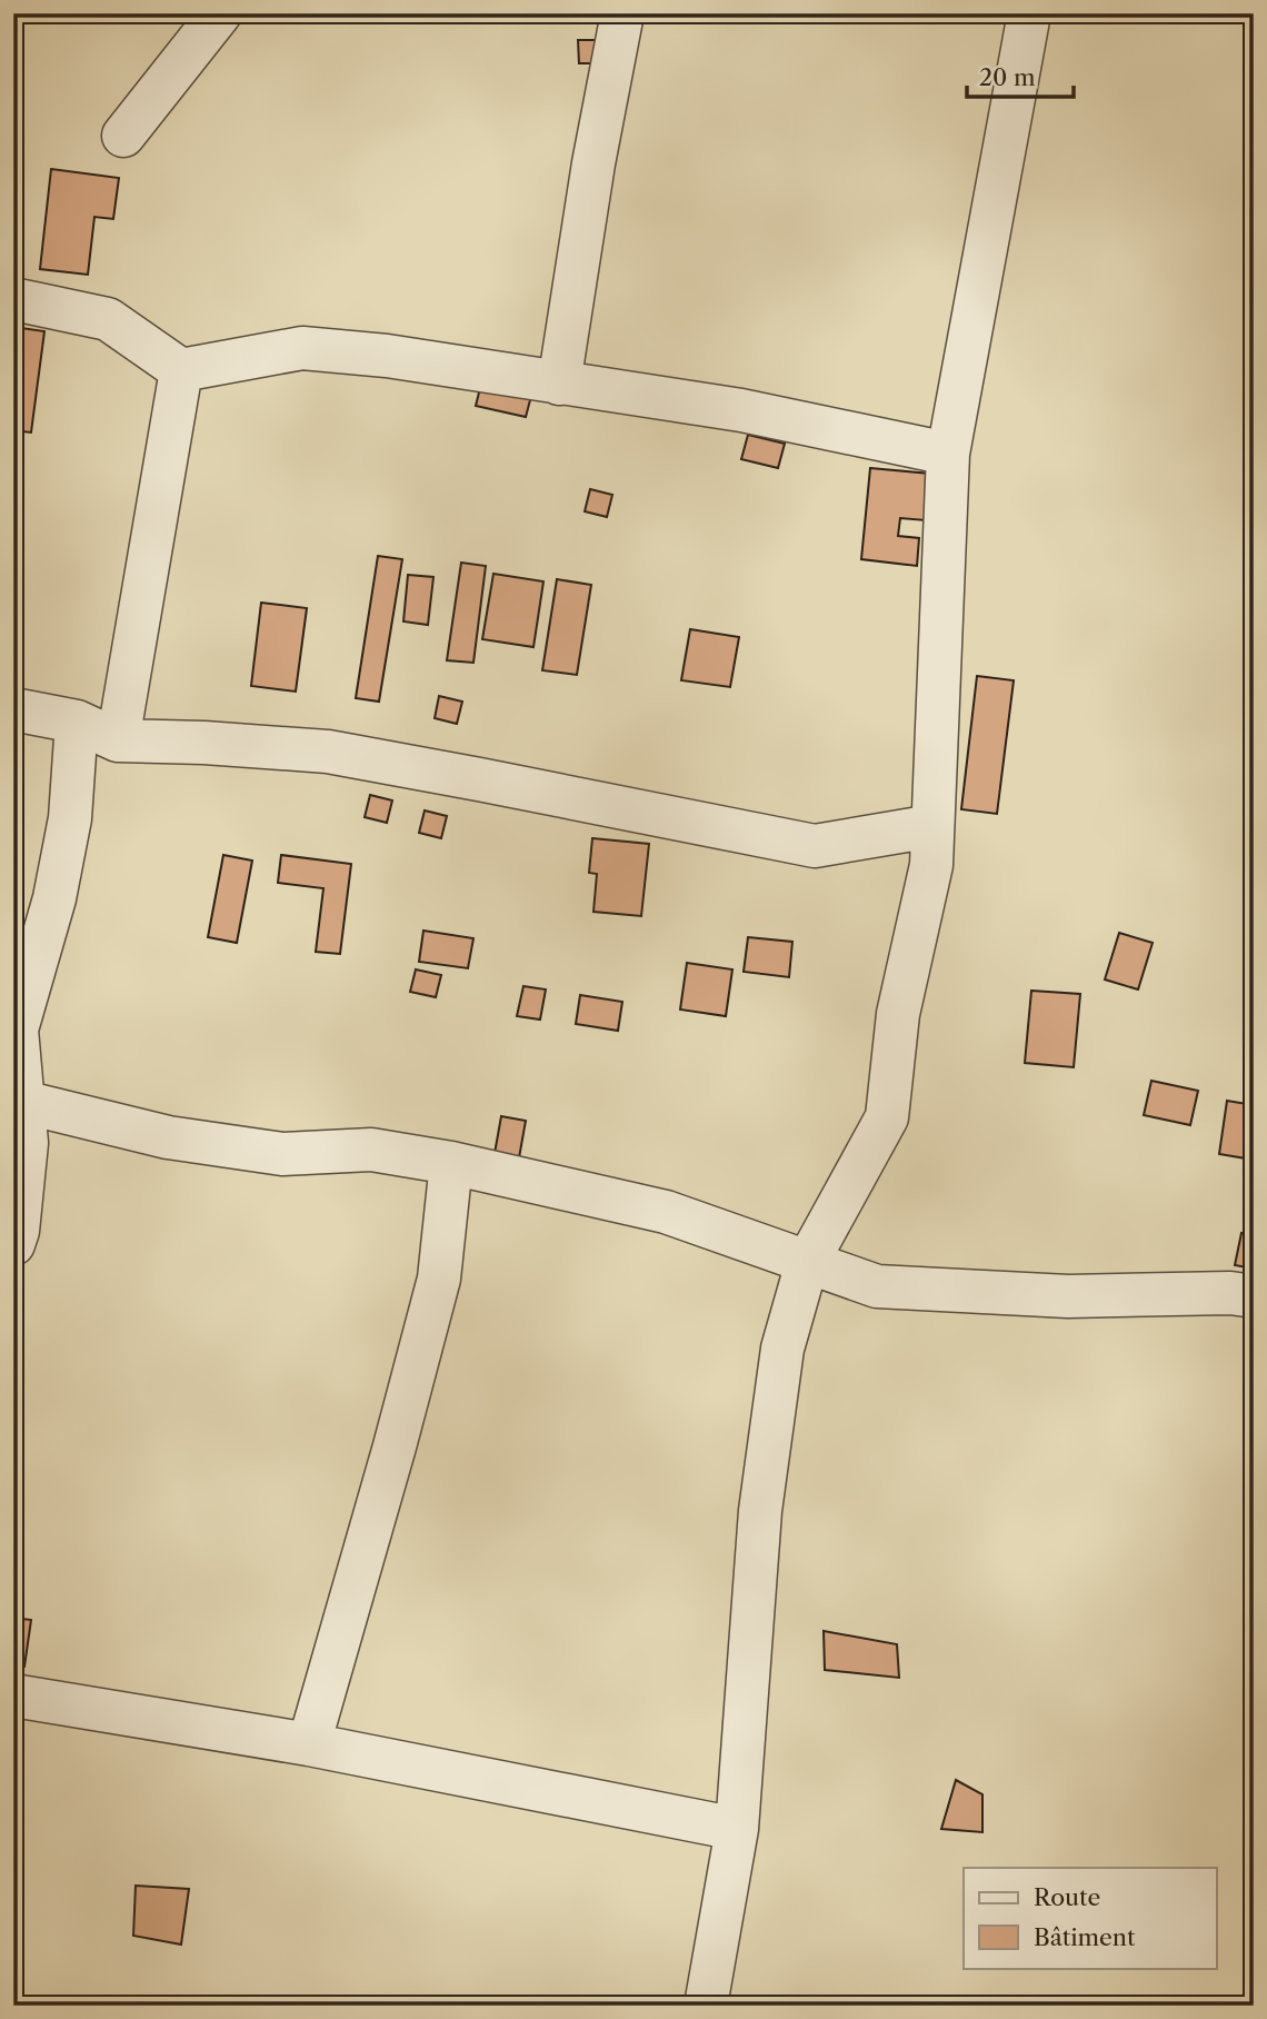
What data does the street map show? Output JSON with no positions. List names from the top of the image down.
{
  "legend": ["Route", "Bâtiment"],
  "scale_bar": "20 m"
}
